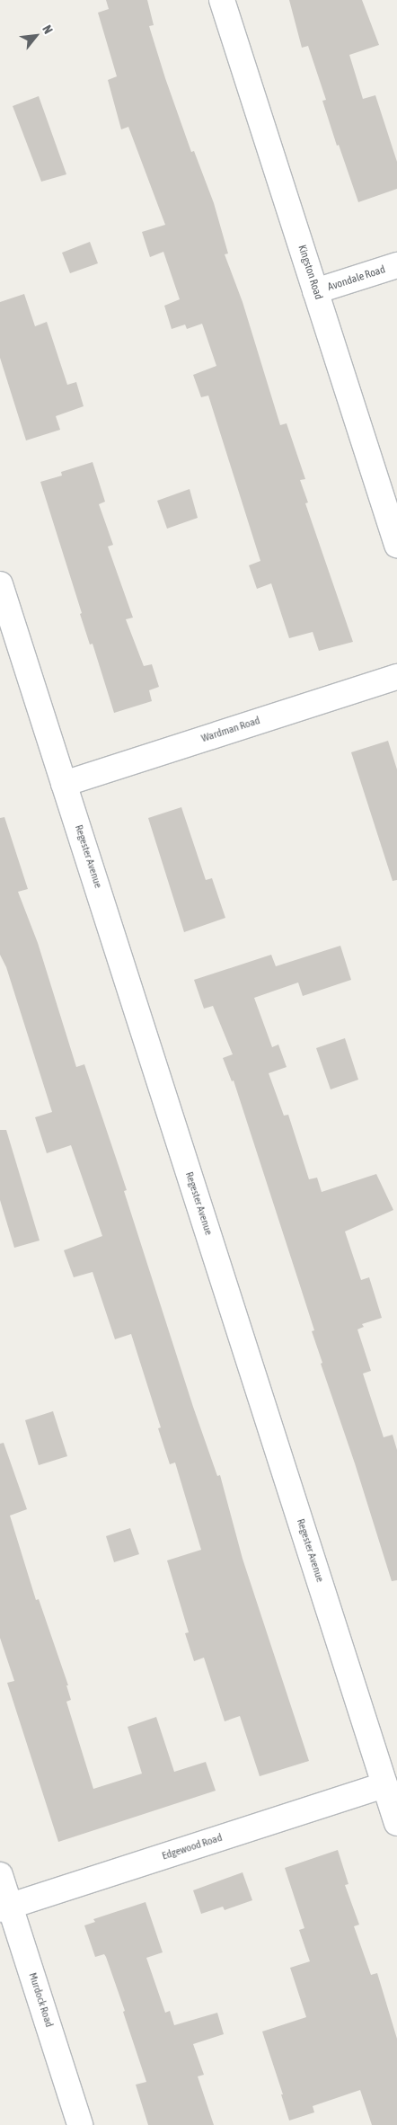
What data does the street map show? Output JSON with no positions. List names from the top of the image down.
{
  "streets": {
    "street": [
      "Kingston Road",
      "Avondale Road",
      "Wardman Road",
      "Regester Avenue",
      "Edgewood Road",
      "Murdock Road"
    ]
  },
  "crossings": [
    ["Kingston Road", "Avondale Road"],
    ["Wardman Road", "Regester Avenue"],
    ["Regester Avenue", "Edgewood Road"],
    ["Edgewood Road", "Murdock Road"]
  ],
  "north": "top right"
}
